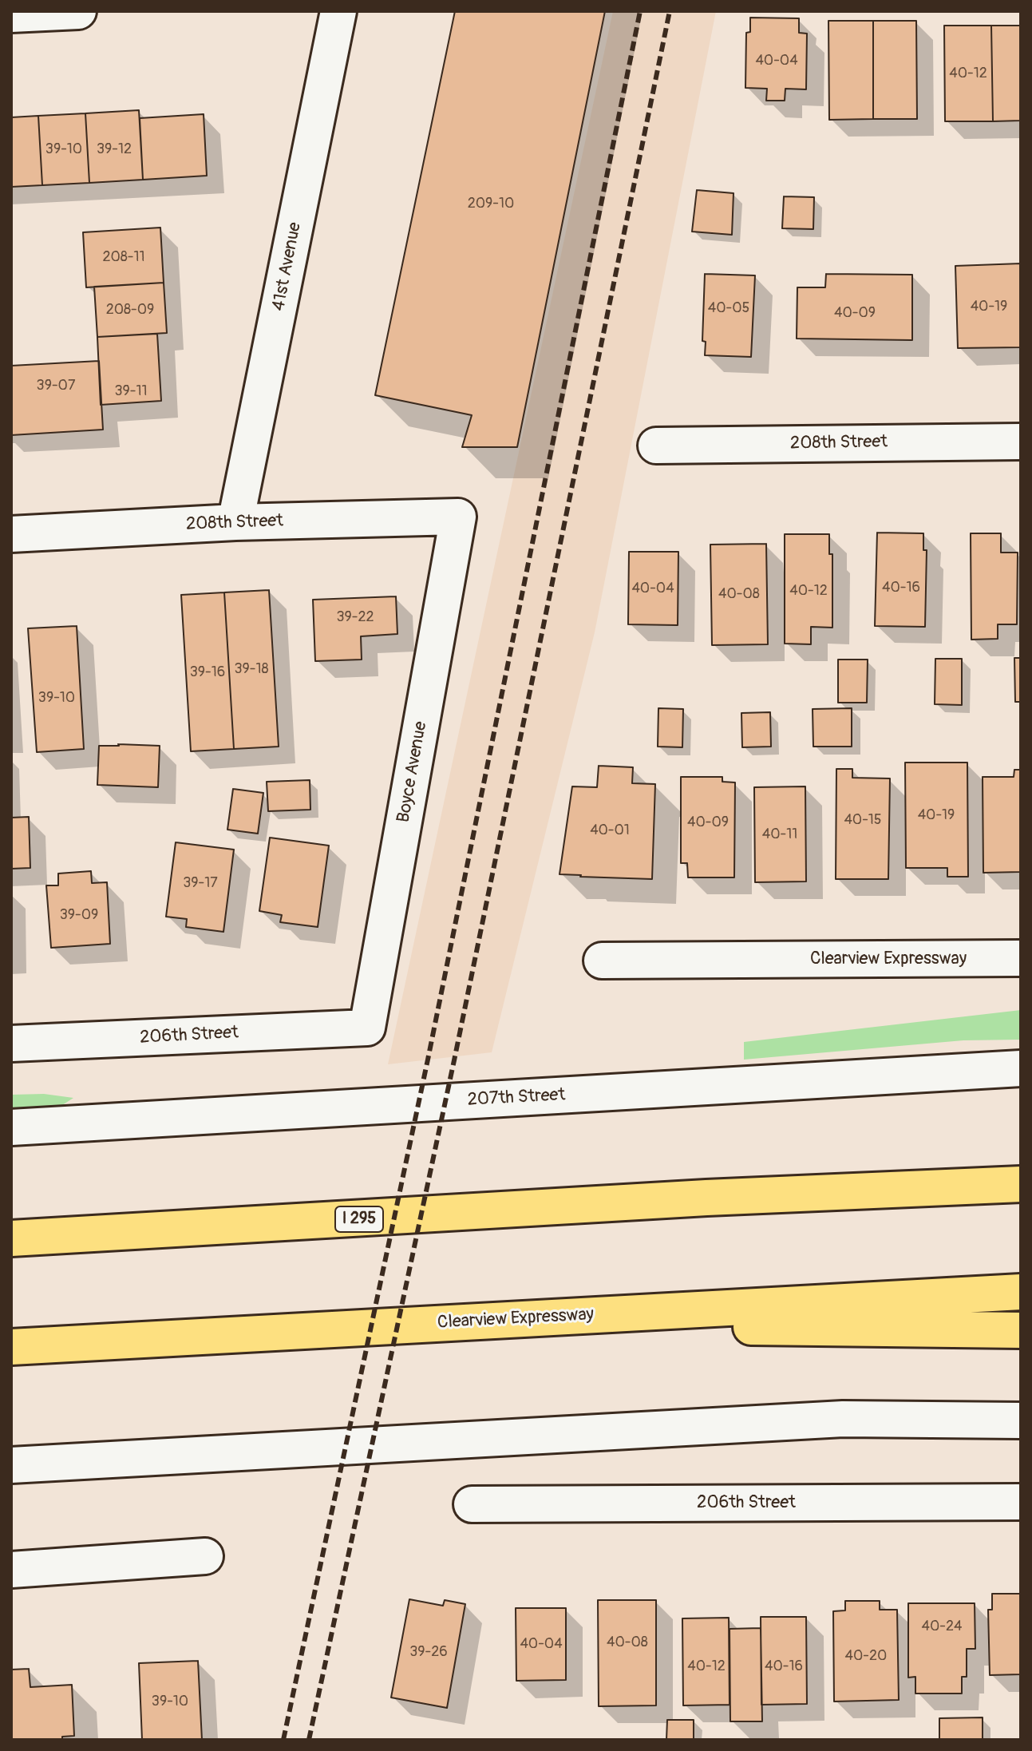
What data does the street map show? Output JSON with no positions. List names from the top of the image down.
{
  "streets": {
    "highway": ["Clearview Expressway", "I 295"],
    "street": [
      "41st Avenue",
      "208th Street",
      "Boyce Avenue",
      "206th Street",
      "207th Street"
    ]
  },
  "crossings": [
    ["41st Avenue", "208th Street"],
    ["208th Street", "Boyce Avenue"],
    ["Boyce Avenue", "206th Street"]
  ],
  "house_numbers": [
    "40-04",
    "40-12",
    "39-10",
    "39-12",
    "209-10",
    "208-11",
    "40-19",
    "40-05",
    "208-09",
    "40-09",
    "39-07",
    "39-11",
    "40-16",
    "40-04",
    "40-12",
    "40-08",
    "39-22",
    "39-18",
    "39-16",
    "39-10",
    "40-19",
    "40-15",
    "40-09",
    "40-01",
    "40-11",
    "39-17",
    "39-09",
    "40-24",
    "40-08",
    "40-04",
    "39-26",
    "40-20",
    "40-12",
    "40-16",
    "39-10"
  ]
}
